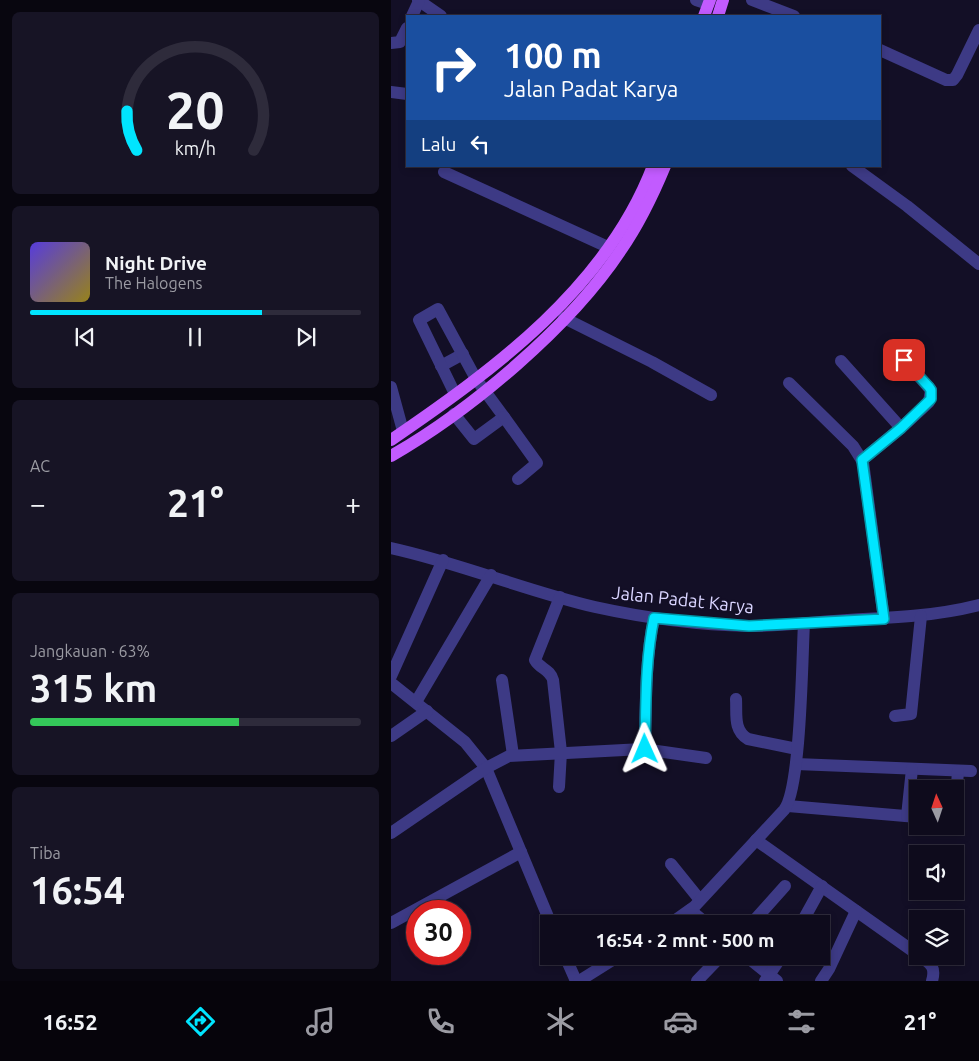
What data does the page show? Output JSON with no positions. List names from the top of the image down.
{
  "streets": {
    "street": ["Jalan Padat Karya"]
  },
  "north": "top",
  "page": {
    "turn": ["100 m", "Jalan Padat Karya"],
    "then": "Lalu",
    "song": ["Night Drive", "The Halogens"],
    "tile": [
      "AC",
      ["Jangkauan · 63%", "315 km"],
      ["Tiba", "16:54"]
    ],
    "heat": ["−", "21°", "+"],
    "limit": "30",
    "trip": "16:54 · 2 mnt · 500 m",
    "tabs": ["16:52", "21°"],
    "gauge": ["20", "km/h"]
  }
}
